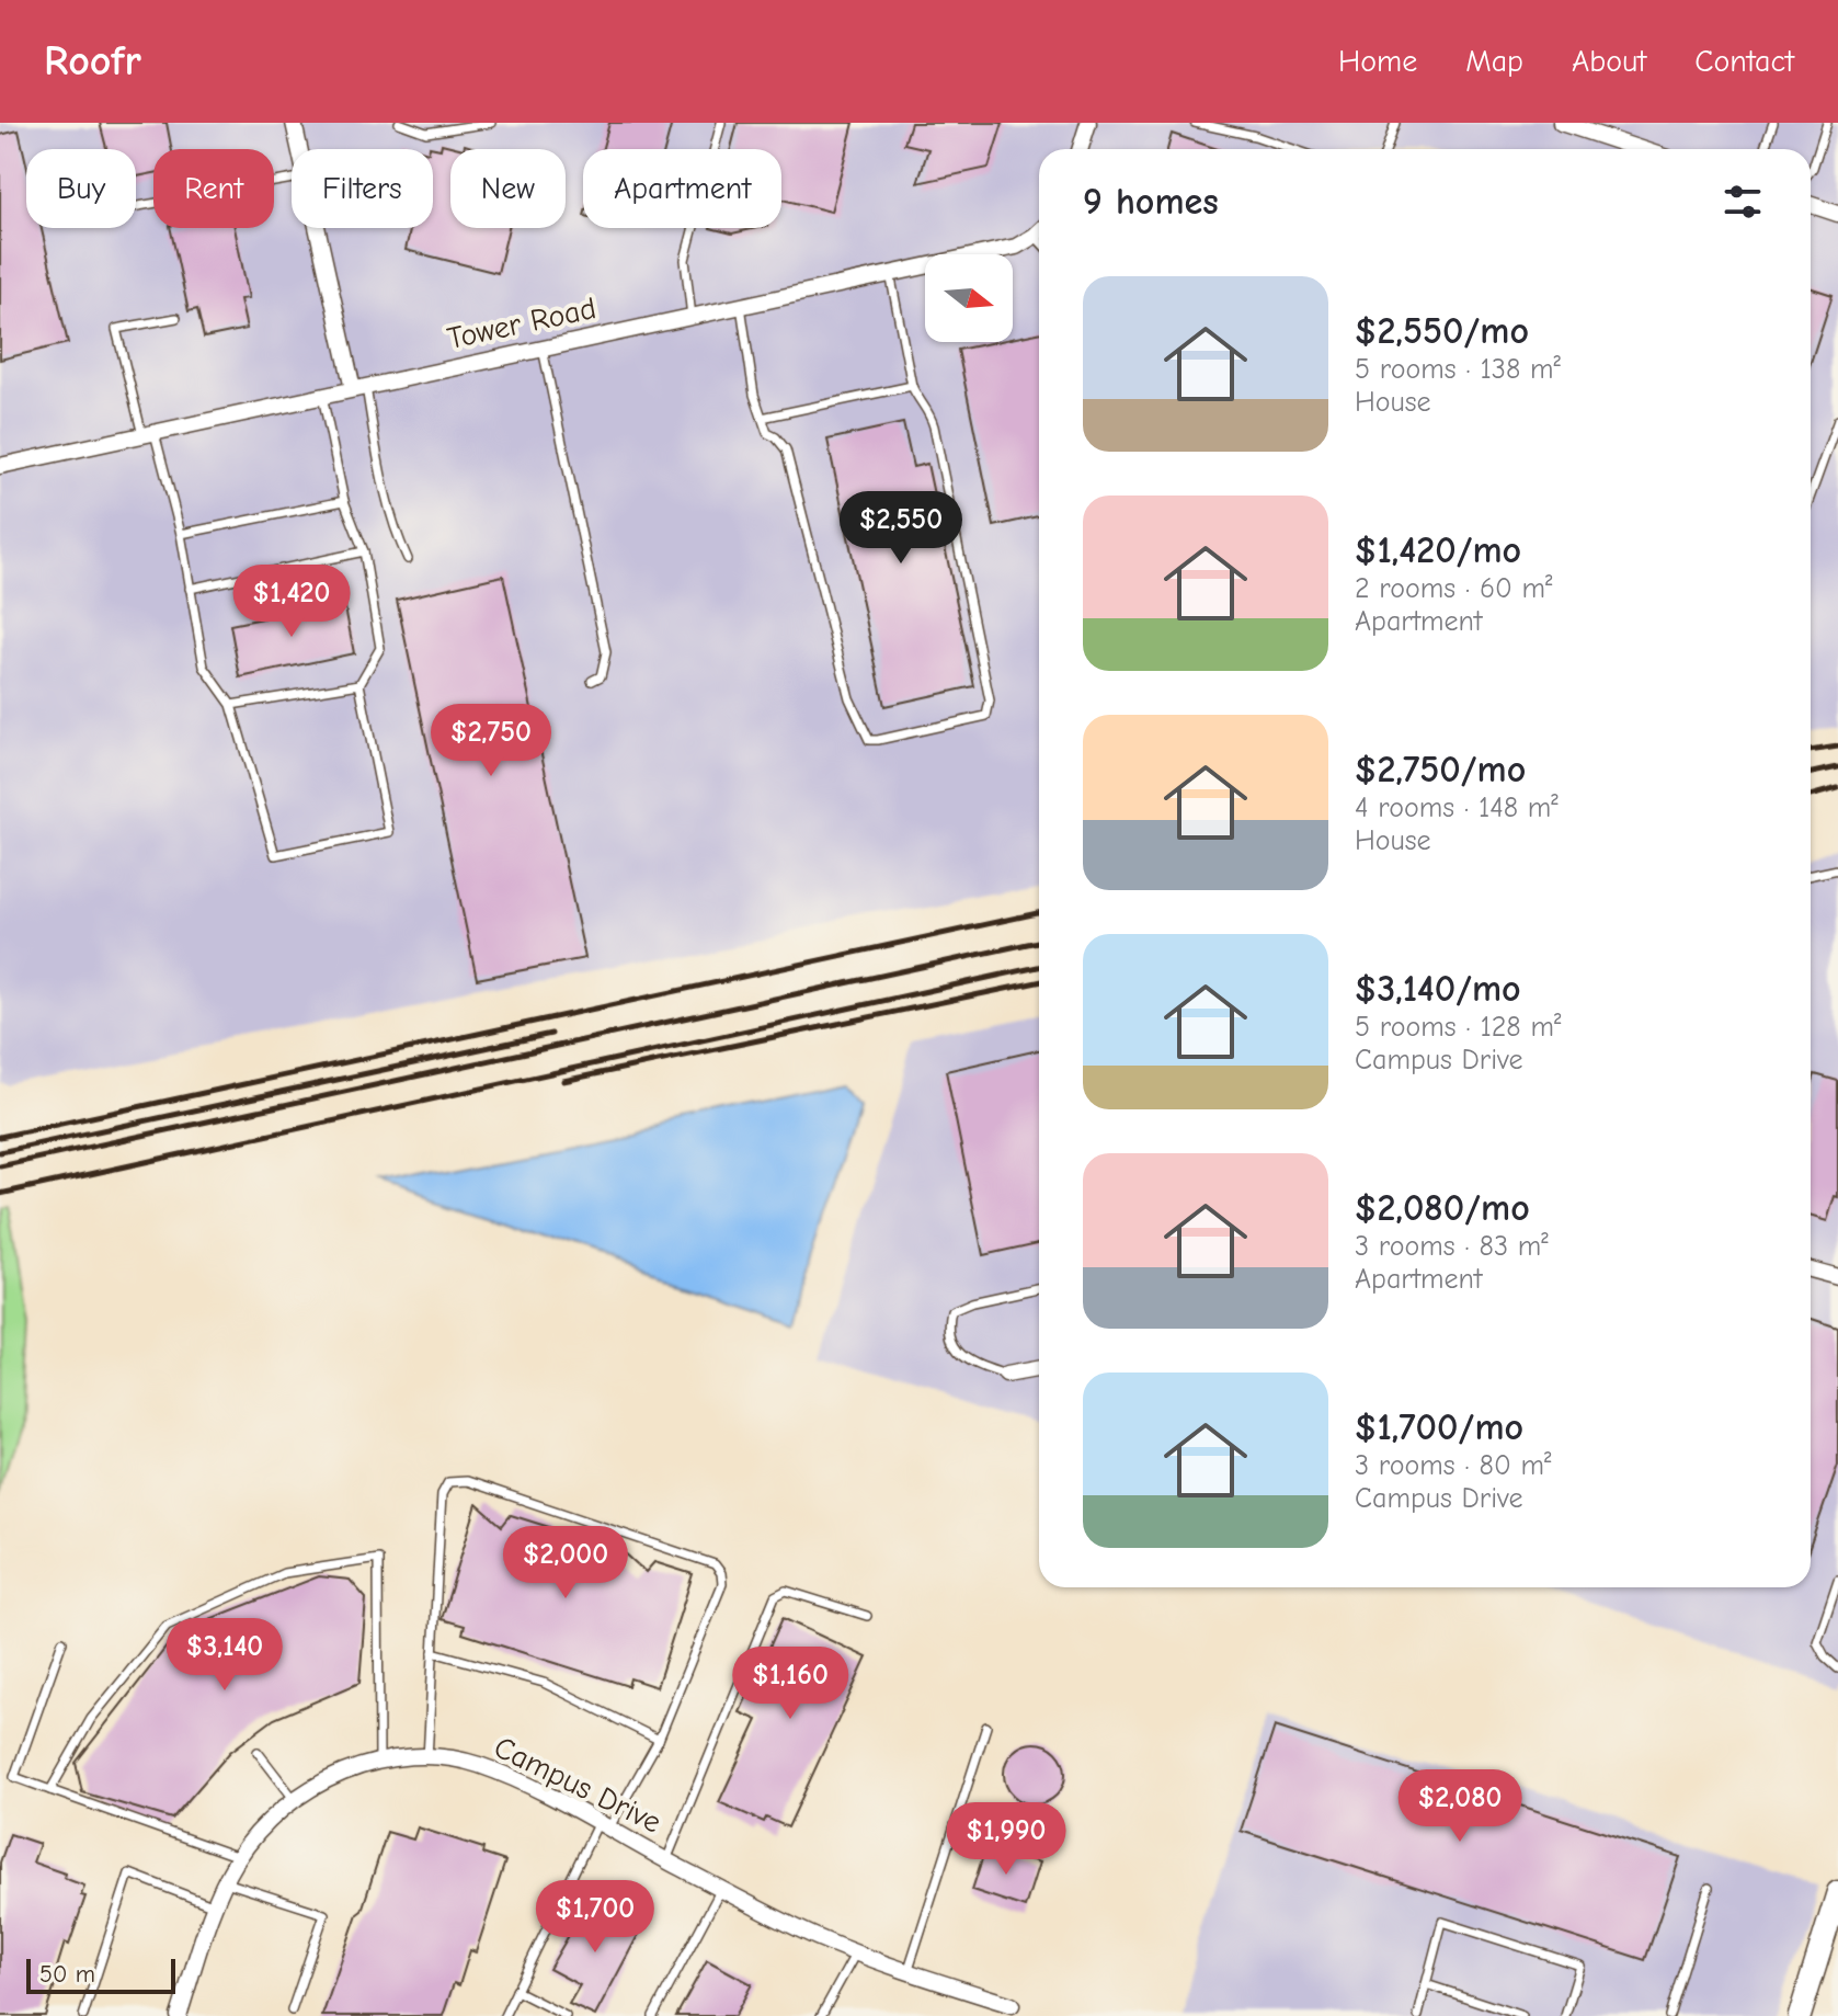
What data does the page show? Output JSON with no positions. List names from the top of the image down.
{
  "streets": {
    "street": ["Tower Road", "Campus Drive"]
  },
  "scale_bar": "50 m",
  "north": "right",
  "page": {
    "header": "Roofr",
    "nav": [
      "Home",
      "Map",
      "About",
      "Contact"
    ],
    "chip": [
      "Buy",
      "Rent",
      "Filters",
      "New",
      "Apartment"
    ],
    "heading": "9 homes",
    "list": [
      {
        "name": "$2,550/mo",
        "note": "5 rooms · 138 m² · House"
      },
      {
        "name": "$1,420/mo",
        "note": "2 rooms · 60 m² · Apartment"
      },
      {
        "name": "$2,750/mo",
        "note": "4 rooms · 148 m² · House"
      },
      {
        "name": "$3,140/mo",
        "note": "5 rooms · 128 m² · Campus Drive"
      },
      {
        "name": "$2,080/mo",
        "note": "3 rooms · 83 m² · Apartment"
      },
      {
        "name": "$1,700/mo",
        "note": "3 rooms · 80 m² · Campus Drive"
      }
    ],
    "price": [
      "$2,550",
      "$1,420",
      "$2,750",
      "$2,000",
      "$3,140",
      "$1,160",
      "$2,080",
      "$1,990",
      "$1,700"
    ],
    "scale": "50 m"
  }
}
